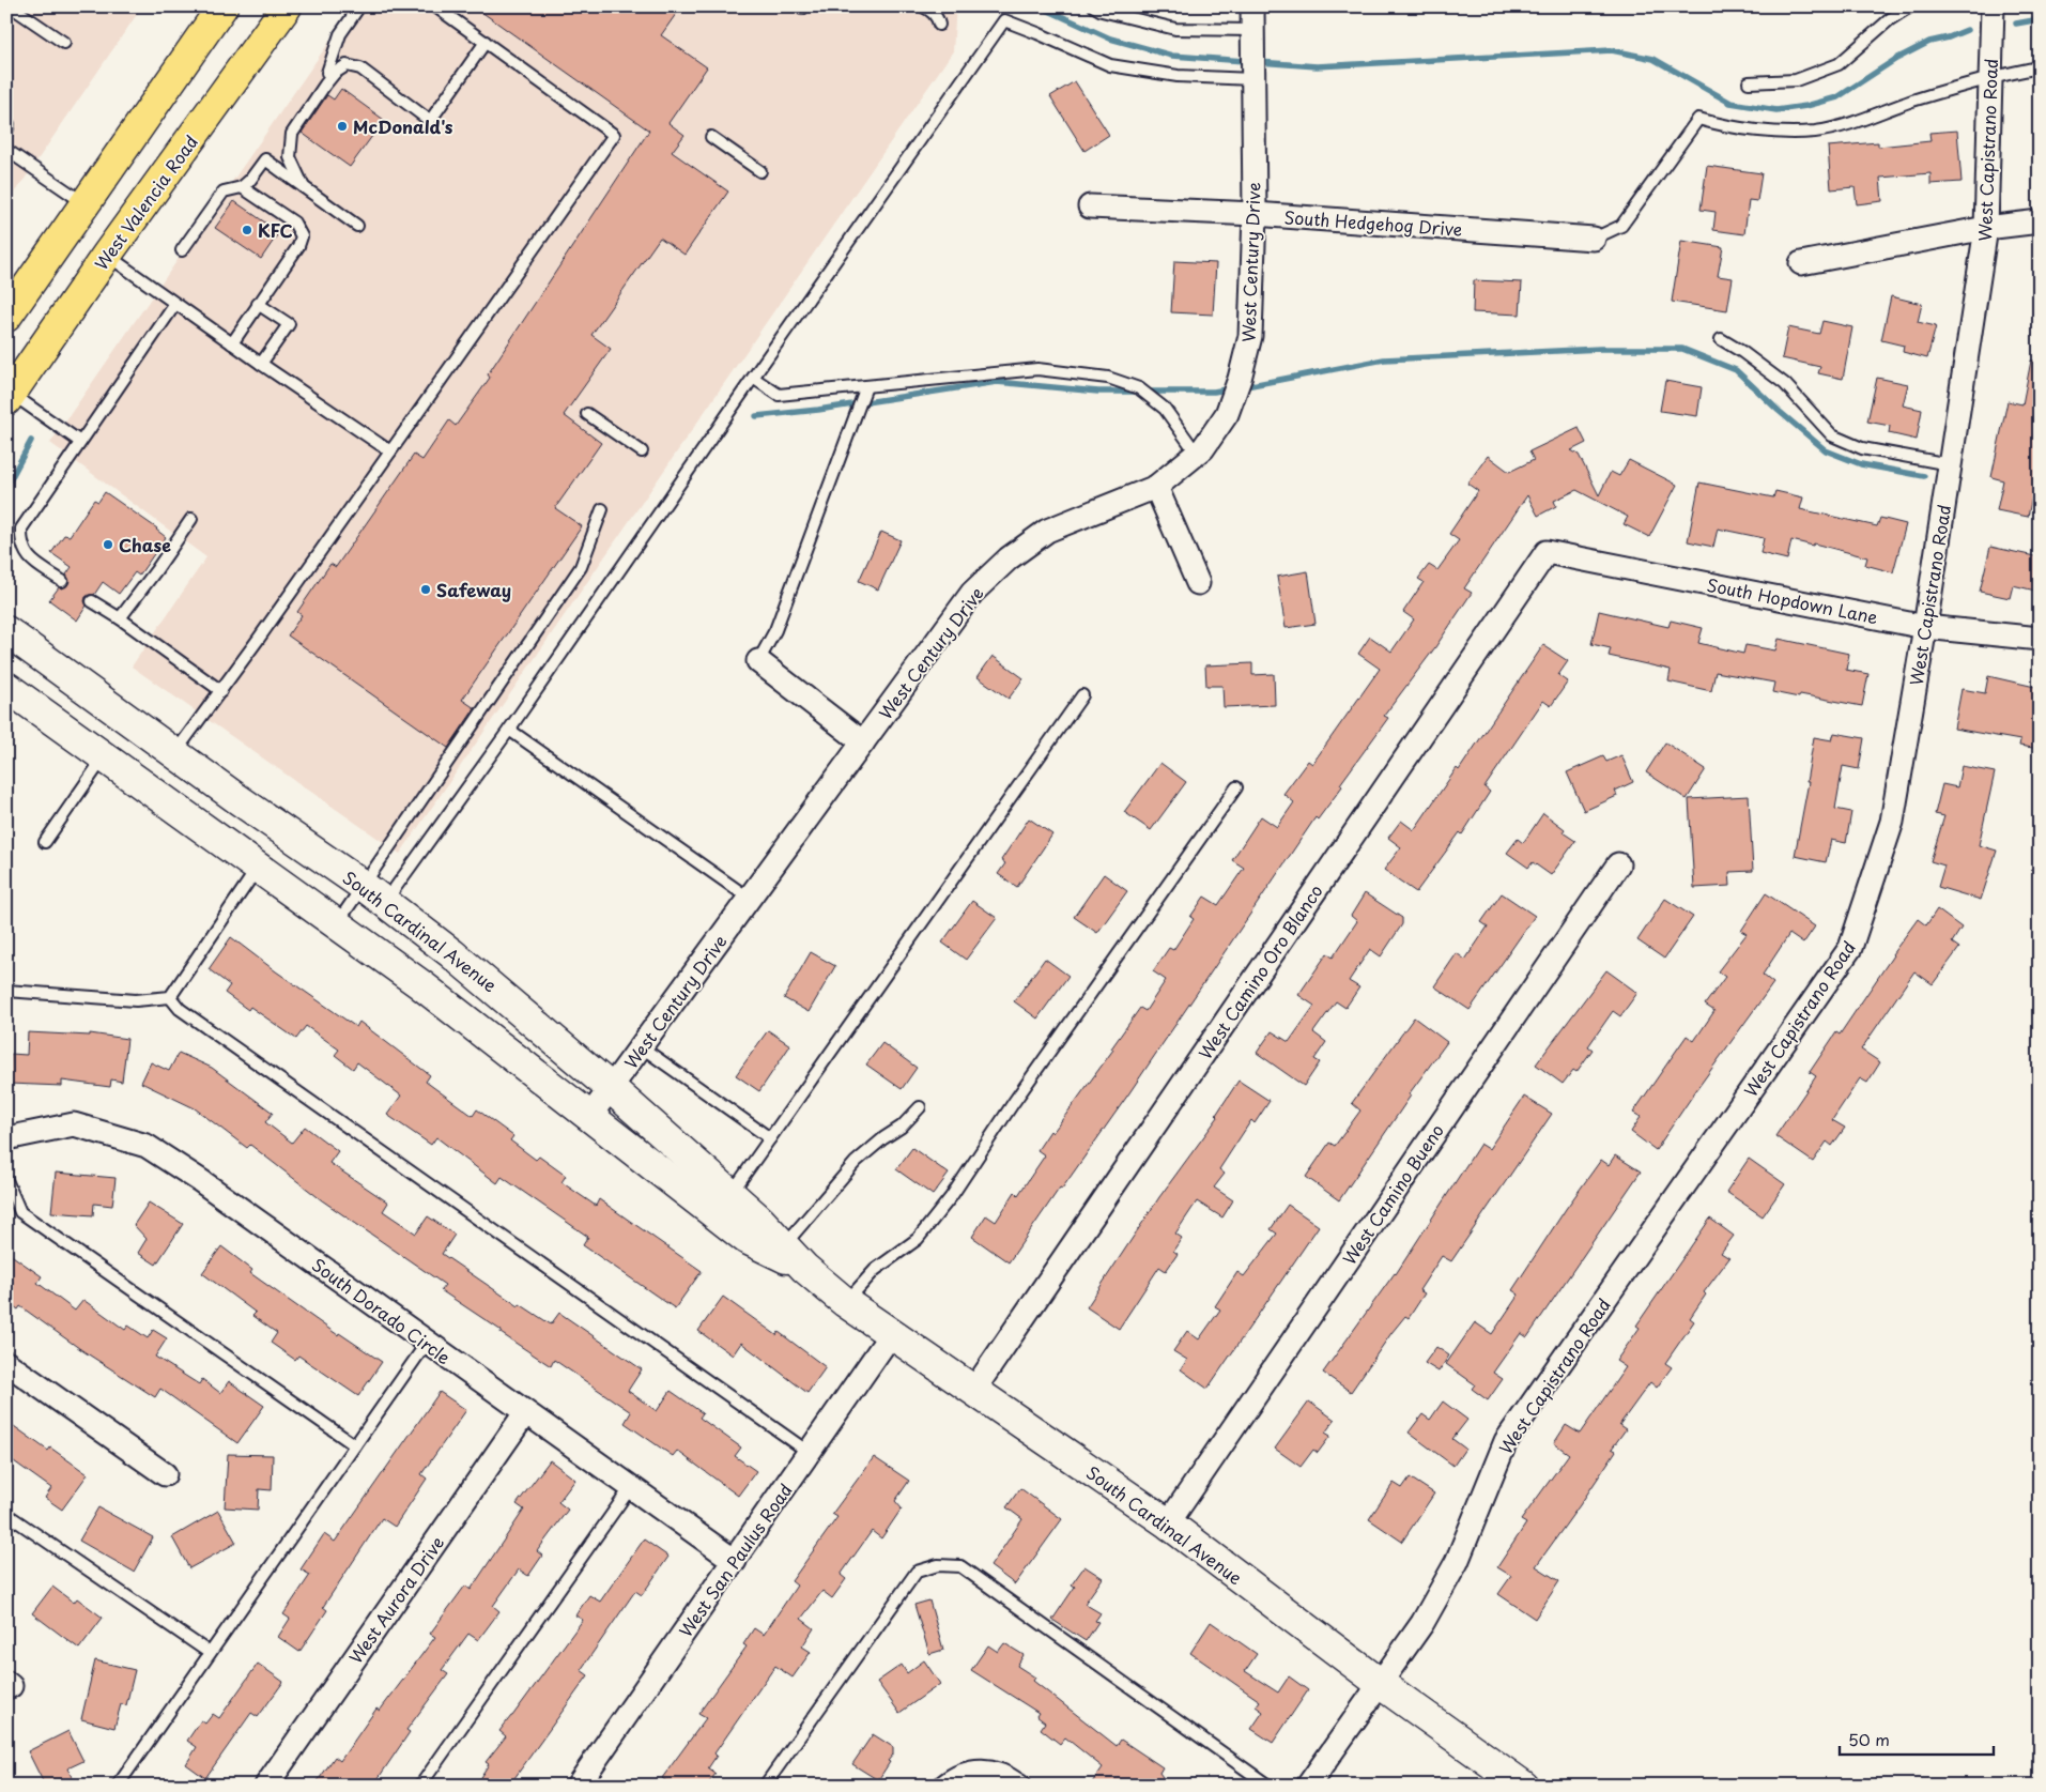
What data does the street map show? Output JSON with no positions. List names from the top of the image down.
{
  "streets": {
    "main road": ["West Valencia Road", "South Cardinal Avenue"],
    "street": [
      "West Capistrano Road",
      "South Hedgehog Drive",
      "West Century Drive",
      "South Hopdown Lane",
      "West Camino Oro Blanco",
      "West Camino Bueno",
      "South Dorado Circle",
      "West San Paulus Road",
      "West Aurora Drive"
    ]
  },
  "crossings": [
    ["West Capistrano Road", "South Hopdown Lane"],
    ["West Capistrano Road", "South Cardinal Avenue"],
    ["South Hedgehog Drive", "West Century Drive"],
    ["West Century Drive", "South Cardinal Avenue"],
    ["South Hopdown Lane", "West Camino Oro Blanco"],
    ["South Cardinal Avenue", "West Camino Oro Blanco"],
    ["South Cardinal Avenue", "West Camino Bueno"],
    ["South Cardinal Avenue", "West San Paulus Road"],
    ["South Dorado Circle", "West San Paulus Road"],
    ["South Dorado Circle", "West Aurora Drive"]
  ],
  "places": [
    "McDonald's",
    "KFC",
    "Chase",
    "Safeway"
  ],
  "scale_bar": "50 m"
}
